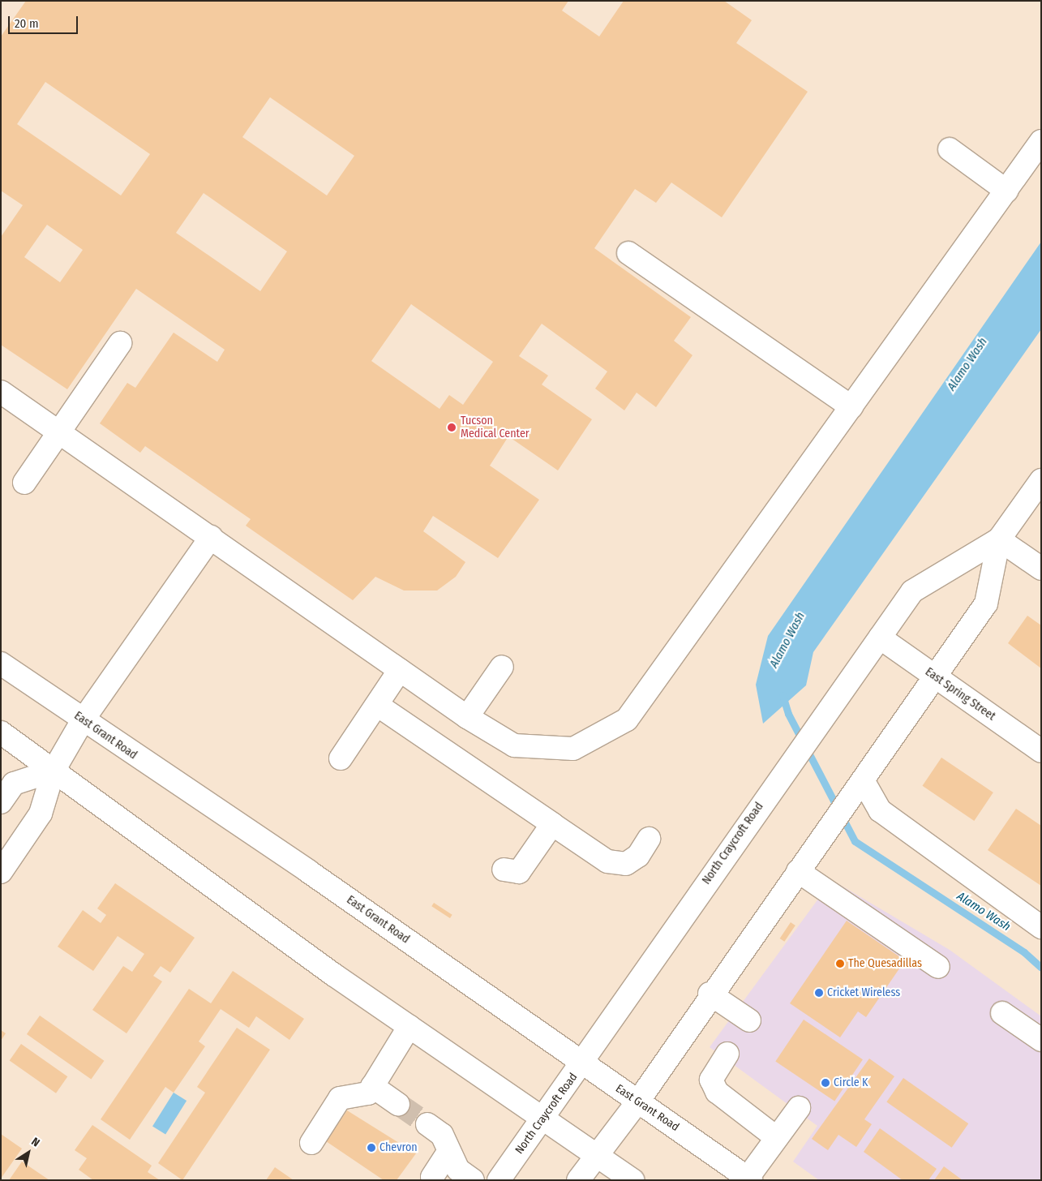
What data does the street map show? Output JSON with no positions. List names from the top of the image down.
{
  "streets": {
    "main road": ["East Spring Street", "East Grant Road", "North Craycroft Road"]
  },
  "crossings": [
    ["East Spring Street", "North Craycroft Road"],
    ["East Grant Road", "North Craycroft Road"]
  ],
  "water": ["Alamo Wash"],
  "places": [
    "Tucson Medical Center",
    "The Quesadillas",
    "Cricket Wireless",
    "Circle K",
    "Chevron"
  ],
  "scale_bar": "20 m",
  "north": "top right"
}
